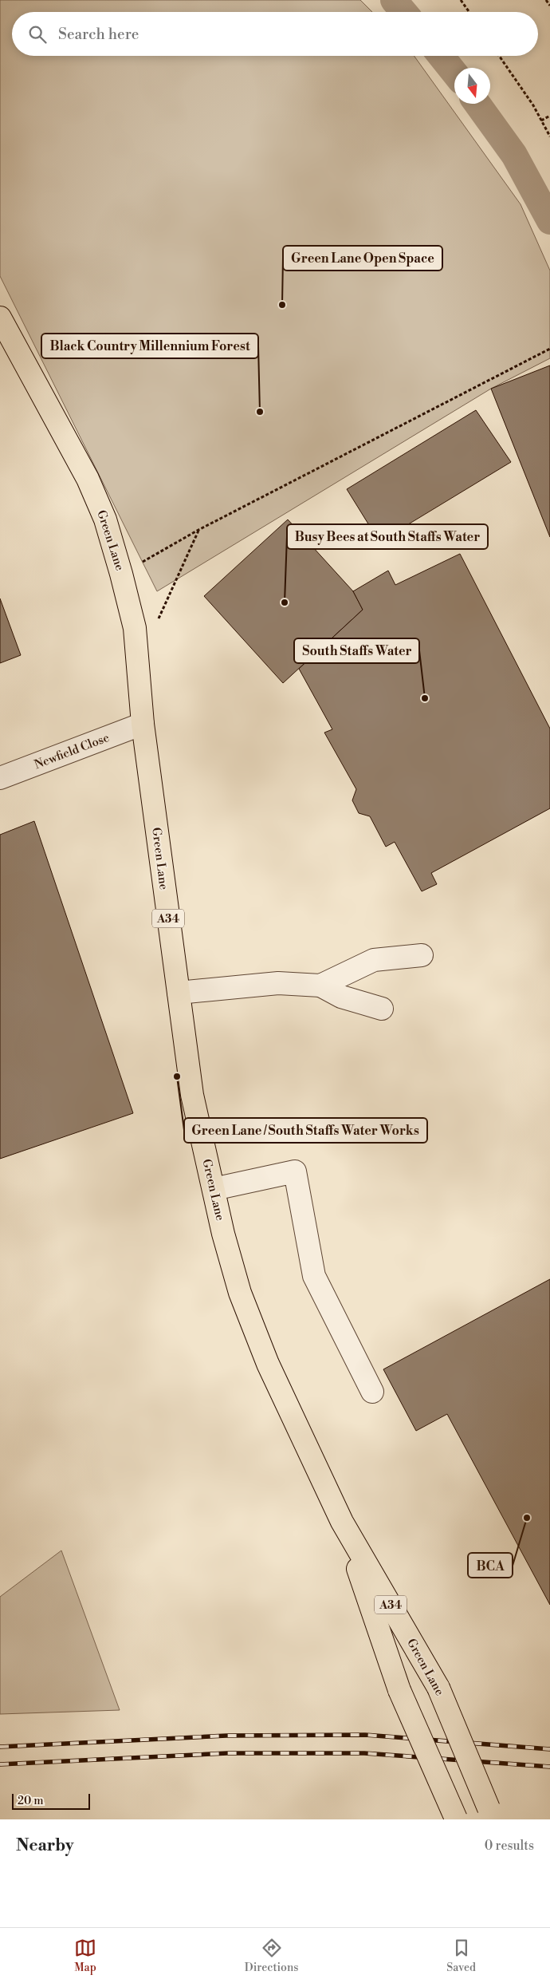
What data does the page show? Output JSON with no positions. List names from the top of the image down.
{
  "streets": {
    "highway": ["Green Lane", "A34"],
    "lane": ["Newfield Close"]
  },
  "crossings": [
    ["Green Lane", "Newfield Close"]
  ],
  "places": [
    "Green Lane Open Space",
    "Black Country Millennium Forest",
    "Busy Bees at South Staffs Water",
    "South Staffs Water",
    "Green Lane / South Staffs Water Works",
    "BCA"
  ],
  "scale_bar": "20 m",
  "north": "bottom",
  "page": {
    "search": "Search here",
    "scale": "20 m",
    "heading": ["Nearby", "0 results"],
    "nav": ["Map", "Directions", "Saved"]
  }
}
